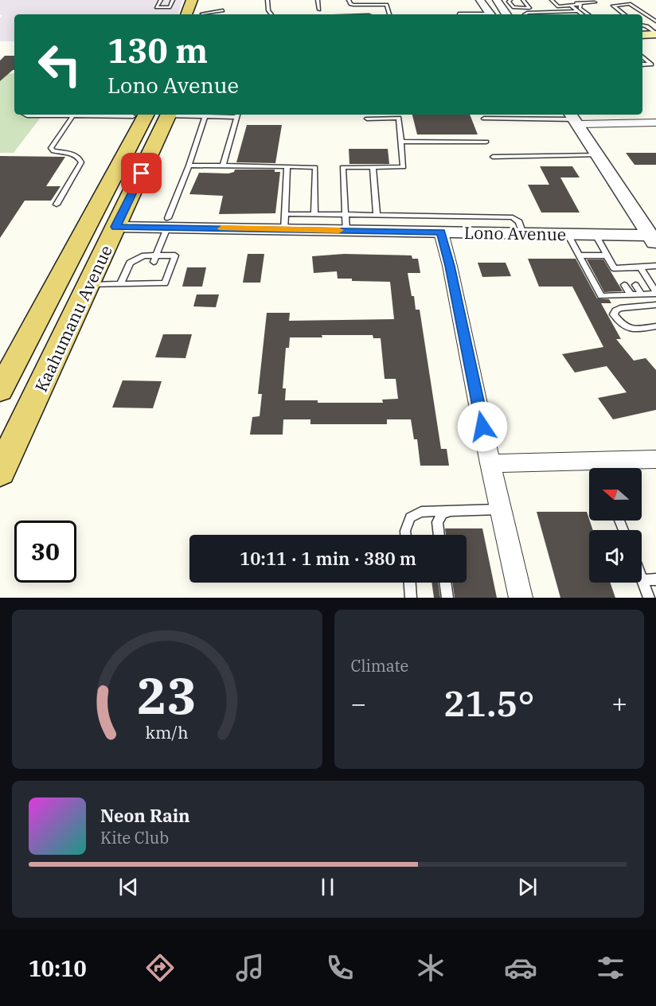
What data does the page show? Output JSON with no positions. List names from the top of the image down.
{
  "streets": {
    "main road": ["Kaahumanu Avenue"],
    "street": ["Lono Avenue"]
  },
  "crossings": [
    ["Lono Avenue", "Kaahumanu Avenue"]
  ],
  "north": "left",
  "page": {
    "turn": ["130 m", "Lono Avenue"],
    "limit": "30",
    "trip": "10:11 · 1 min · 380 m",
    "tile": "Climate",
    "heat": ["−", "21.5°", "+"],
    "song": ["Neon Rain", "Kite Club"],
    "tabs": "10:10",
    "gauge": ["23", "km/h"]
  }
}
